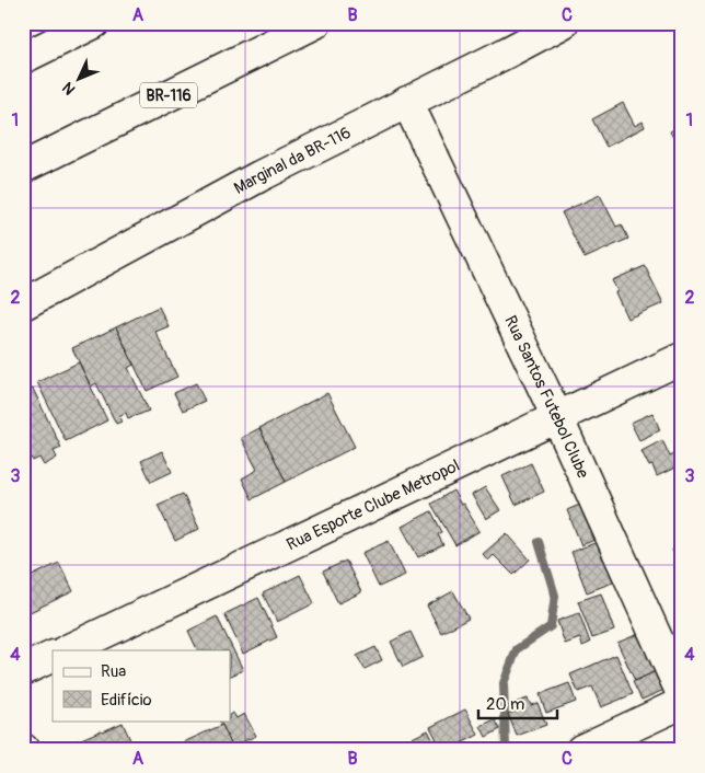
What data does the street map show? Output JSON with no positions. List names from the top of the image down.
{
  "streets": {
    "main road": [
      "BR-116",
      "Marginal da BR-116",
      "Rua Santos Futebol Clube",
      "Rua Esporte Clube Metropol"
    ]
  },
  "crossings": [
    ["Marginal da BR-116", "Rua Santos Futebol Clube"],
    ["Rua Santos Futebol Clube", "Rua Esporte Clube Metropol"]
  ],
  "legend": ["Rua", "Edifício"],
  "scale_bar": "20 m",
  "north": "bottom left",
  "grid": {
    "columns": ["A", "B", "C"],
    "rows": [
      "1",
      "2",
      "3",
      "4"
    ]
  }
}
